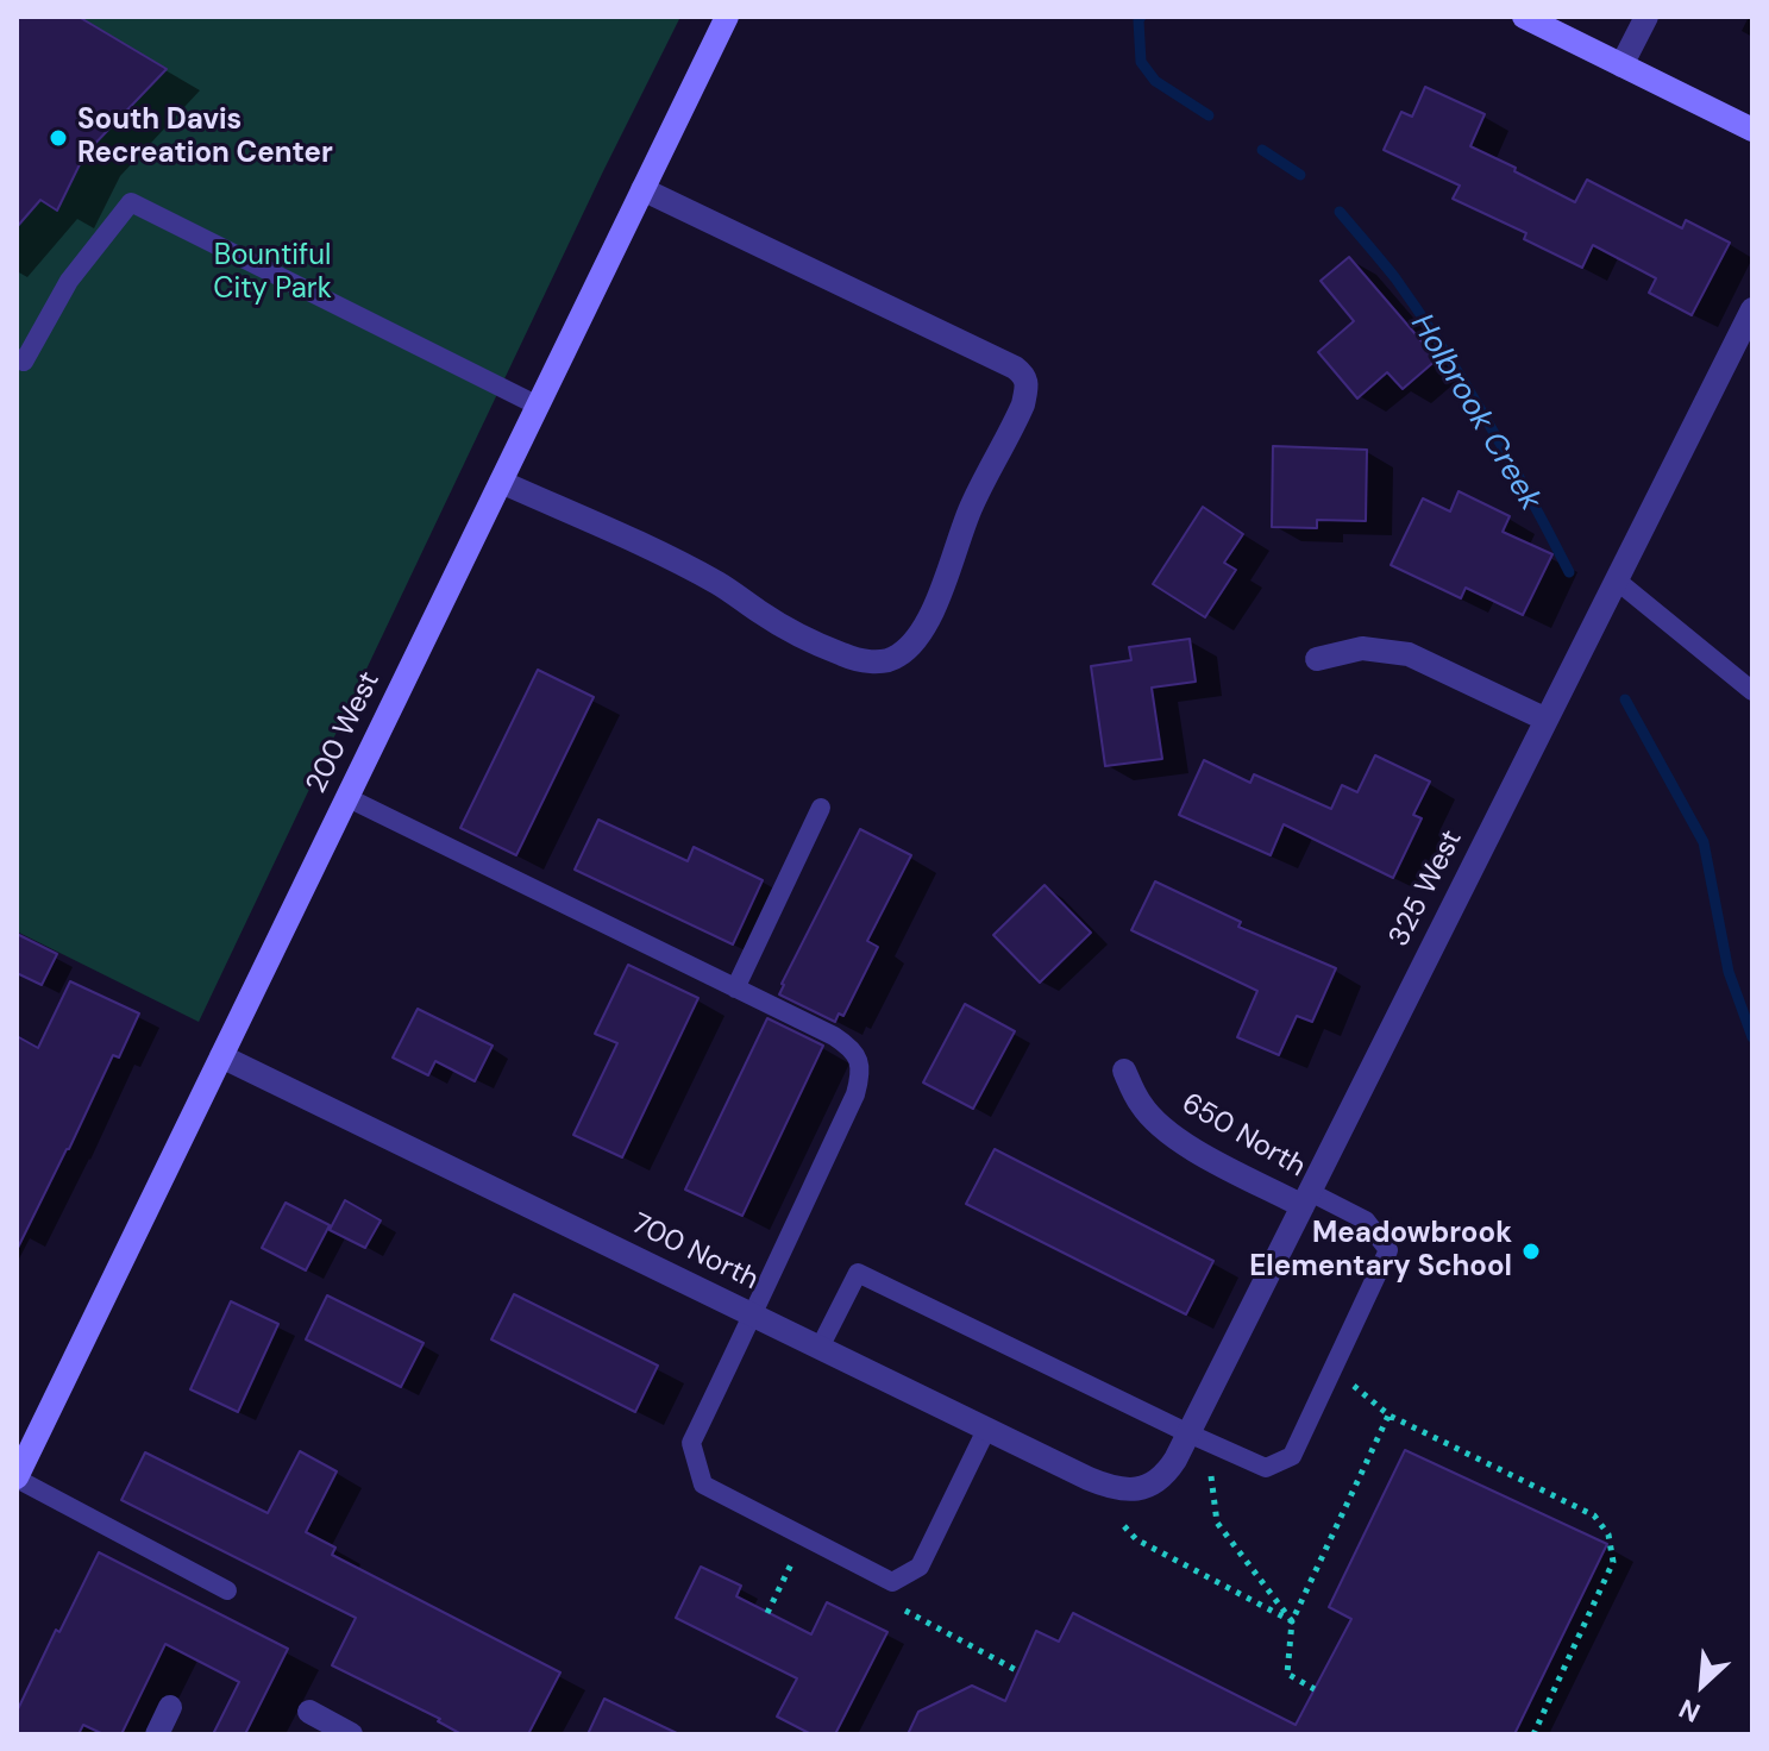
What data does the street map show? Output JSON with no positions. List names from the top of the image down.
{
  "streets": {
    "main road": ["200 West"],
    "street": ["325 West", "650 North", "700 North"]
  },
  "crossings": [
    ["200 West", "700 North"],
    ["325 West", "650 North"],
    ["325 West", "700 North"]
  ],
  "water": ["Holbrook Creek"],
  "parks": ["Bountiful City Park"],
  "places": ["South Davis Recreation Center", "Meadowbrook Elementary School"],
  "north": "bottom left"
}
